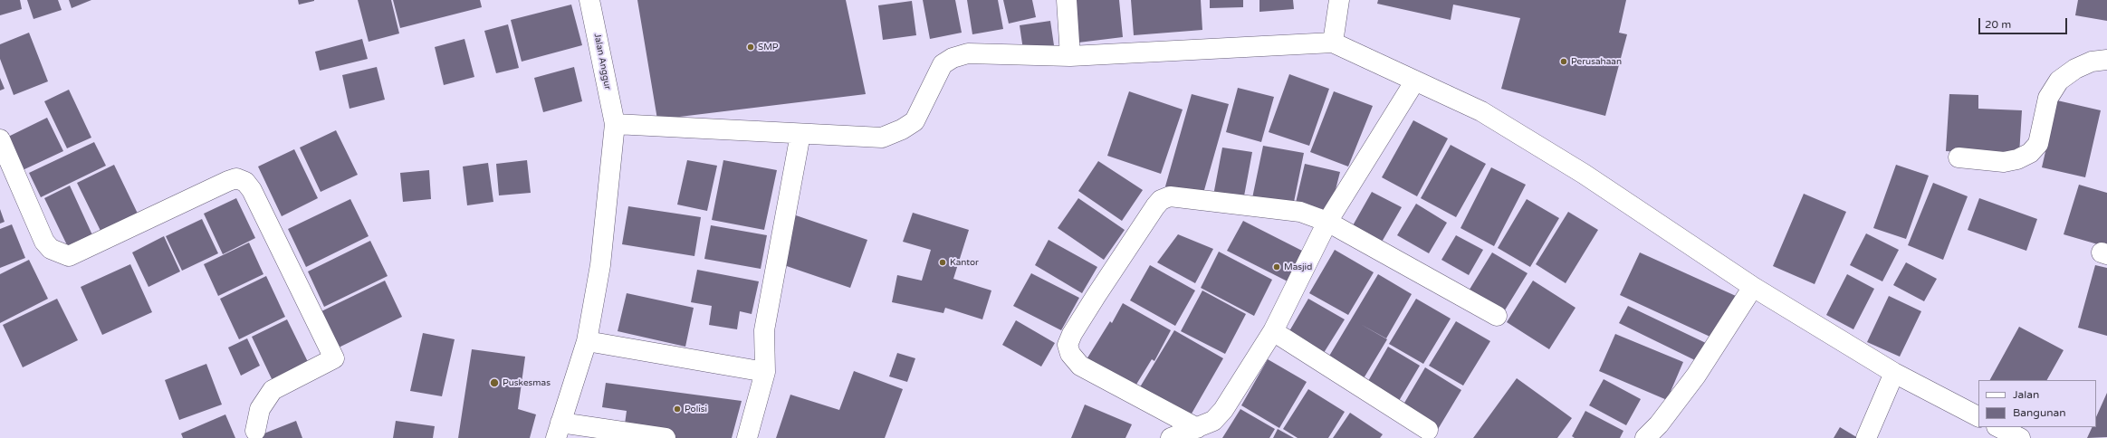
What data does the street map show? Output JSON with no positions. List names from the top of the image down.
{
  "streets": {
    "street": ["Jalan Anggur"]
  },
  "places": [
    "SMP",
    "Perusahaan",
    "Kantor",
    "Masjid",
    "Puskesmas",
    "Polisi"
  ],
  "legend": ["Jalan", "Bangunan"],
  "scale_bar": "20 m"
}
